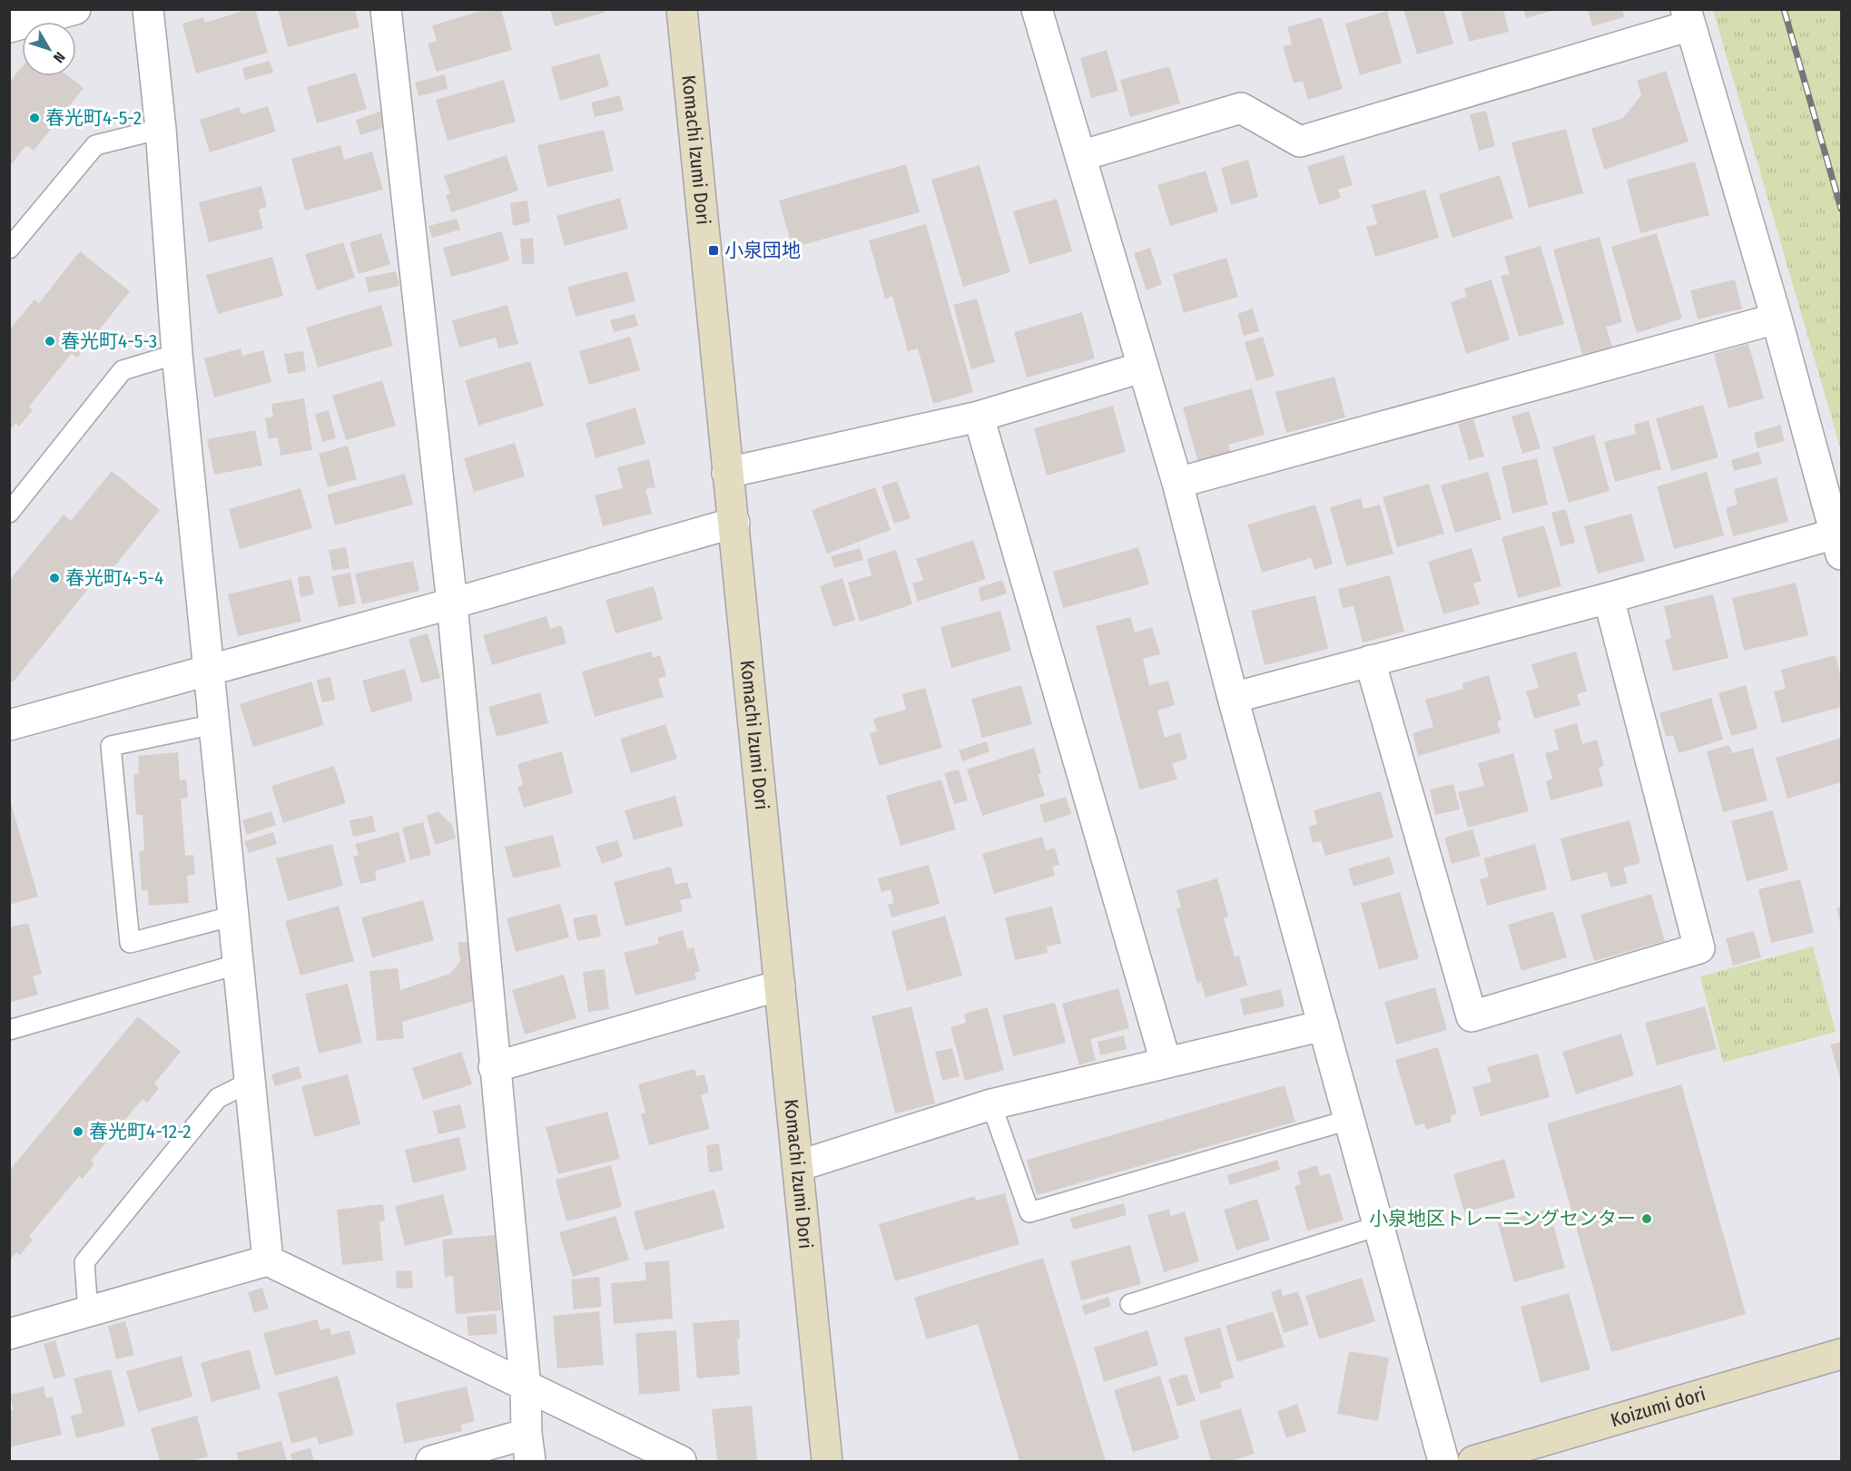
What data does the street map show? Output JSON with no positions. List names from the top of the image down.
{
  "streets": {
    "street": ["Komachi Izumi Dori", "Koizumi dori"]
  },
  "places": {
    "other": [
      "春光町4-5-2",
      "春光町4-5-3",
      "春光町4-5-4",
      "春光町4-12-2",
      "小泉地区トレーニングセンター"
    ],
    "transit": ["小泉団地"]
  },
  "north": "bottom right"
}
